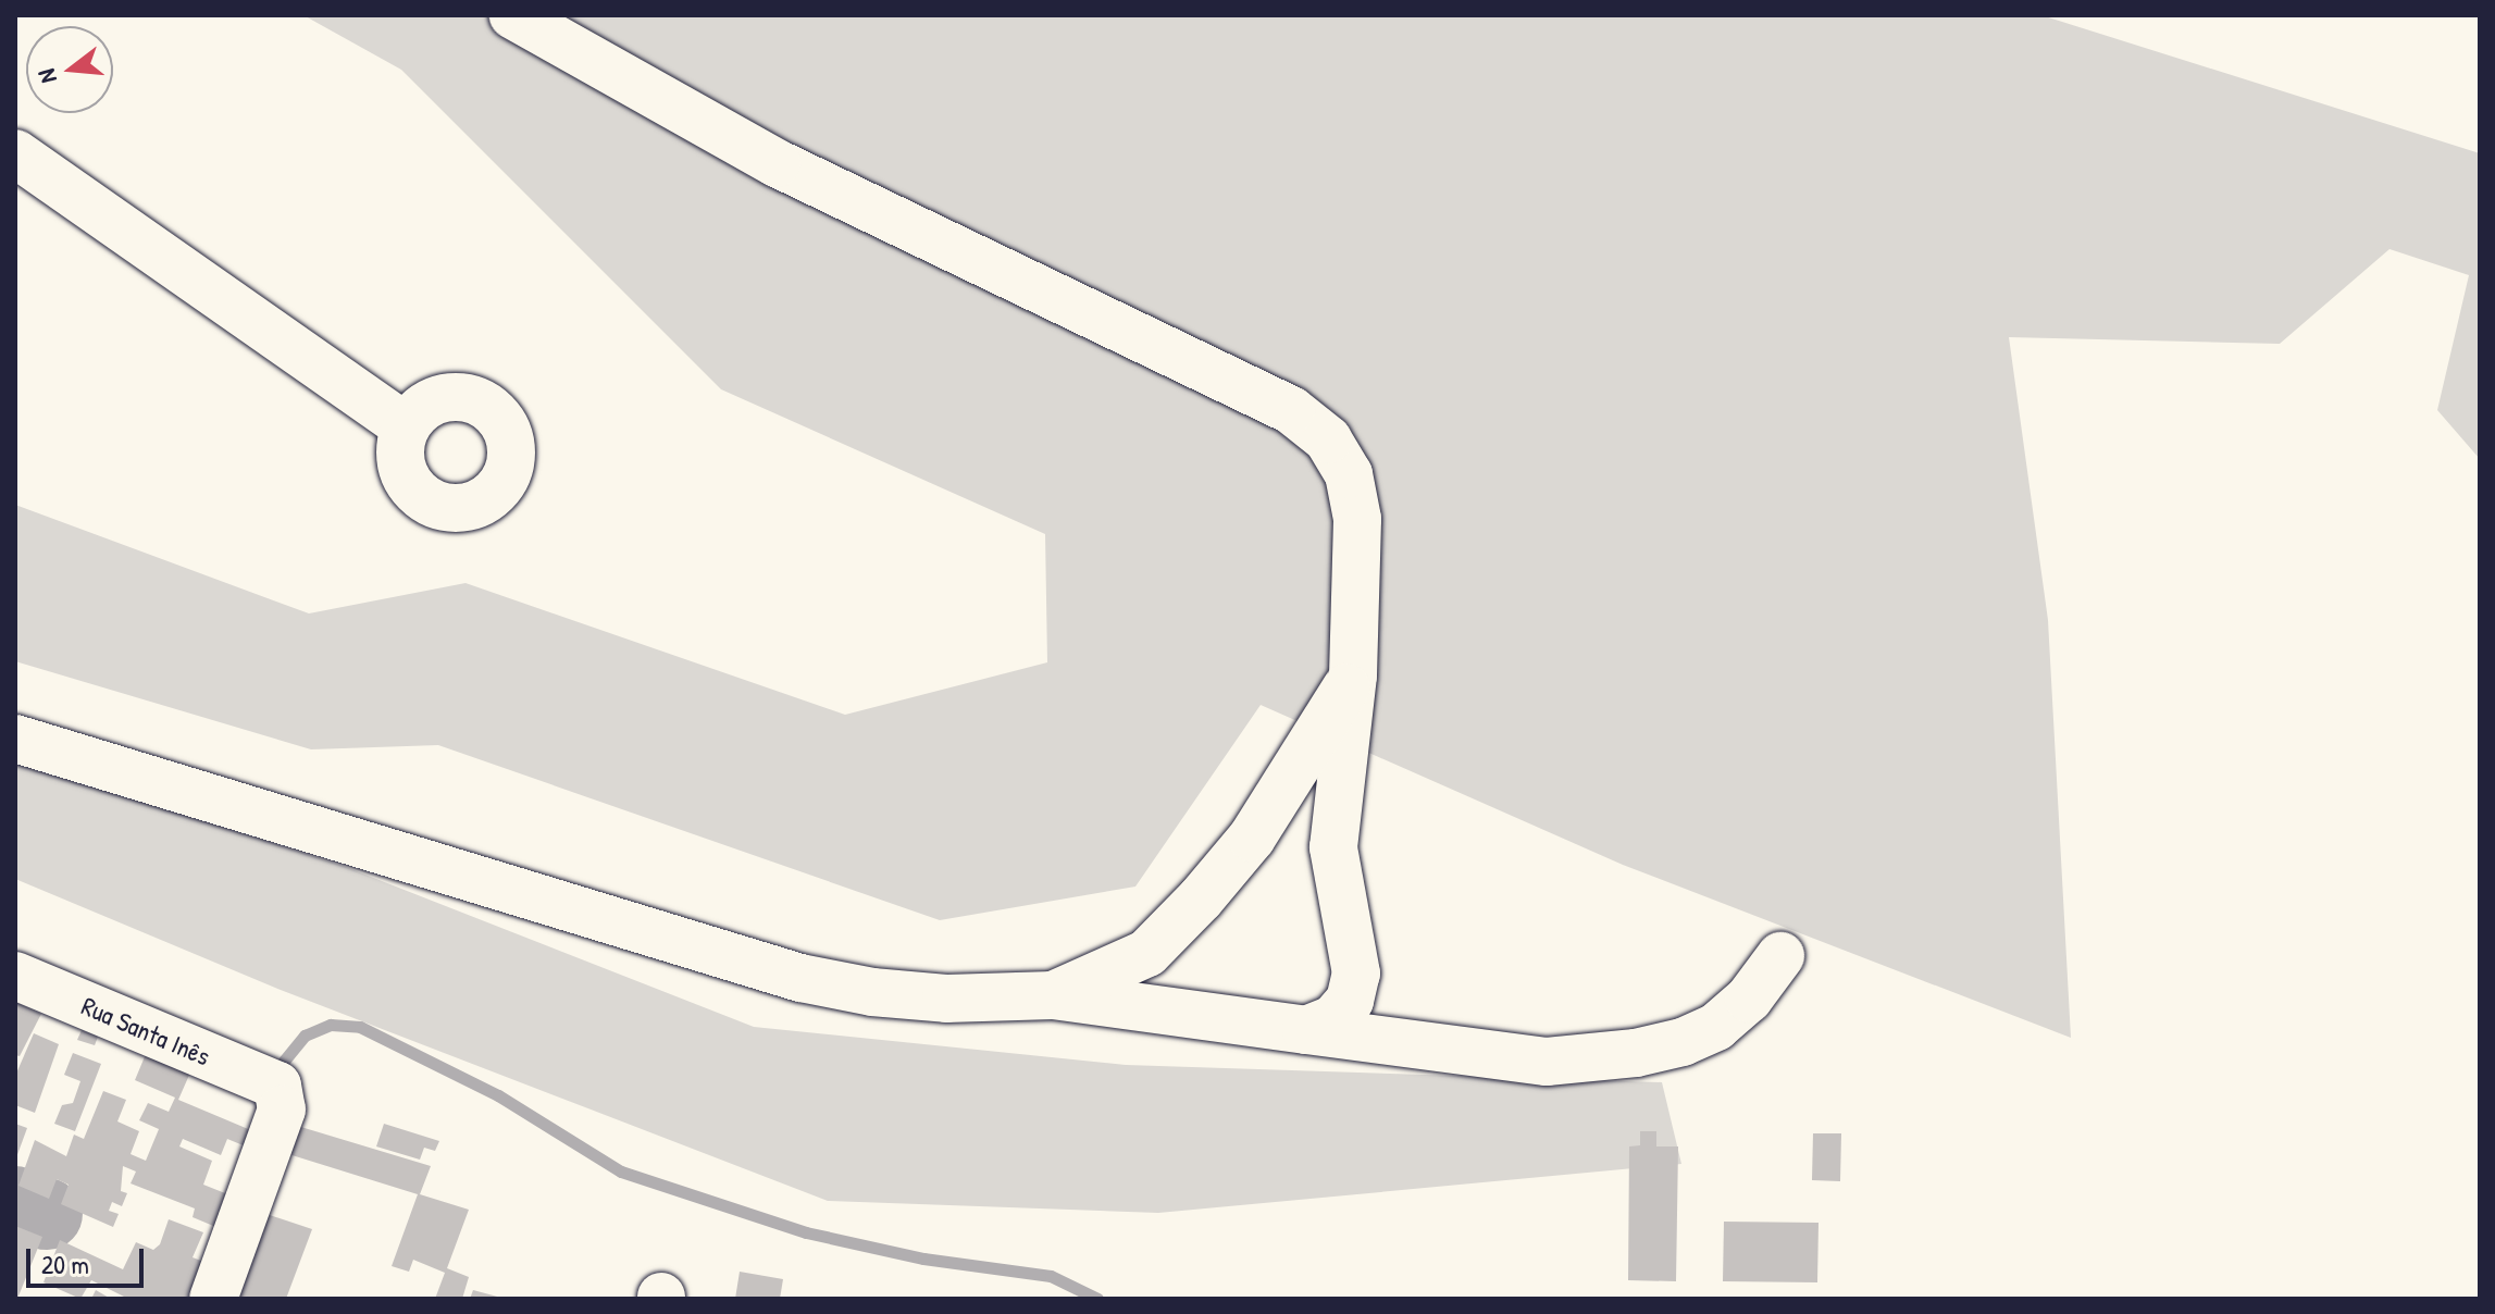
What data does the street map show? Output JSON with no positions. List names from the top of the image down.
{
  "streets": {
    "lane": ["Rua Santa Inês"]
  },
  "scale_bar": "20 m",
  "north": "left"
}
